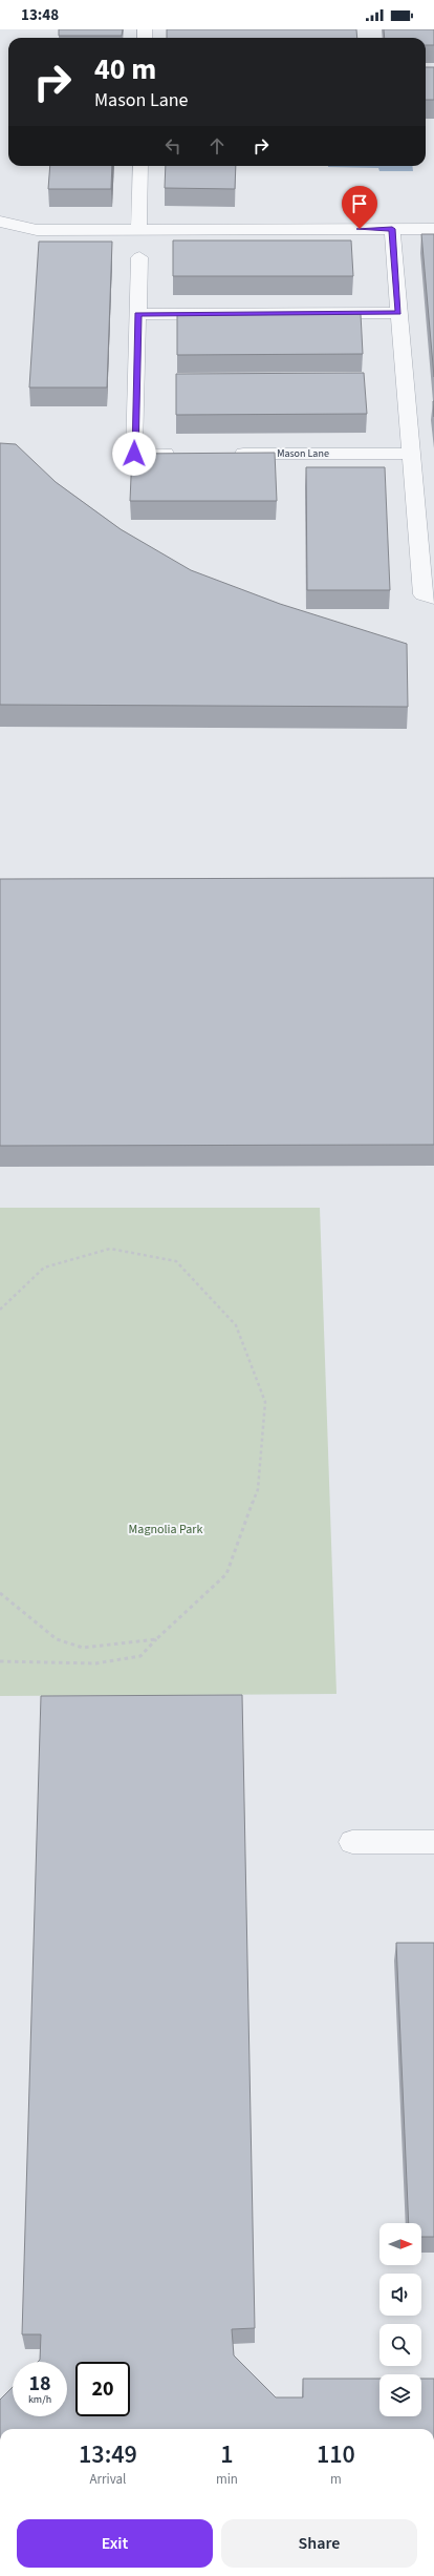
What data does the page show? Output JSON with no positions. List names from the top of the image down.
{
  "streets": {
    "lane": ["Mason Lane"]
  },
  "parks": ["Magnolia Park"],
  "north": "right",
  "page": {
    "status": "13:48",
    "turn": ["40 m", "Mason Lane"],
    "speed": "18 km/h",
    "limit": "20",
    "eta": [
      "13:49",
      "Arrival",
      "1",
      "min",
      "110",
      "m"
    ],
    "buttons": ["Exit", "Share"]
  }
}
